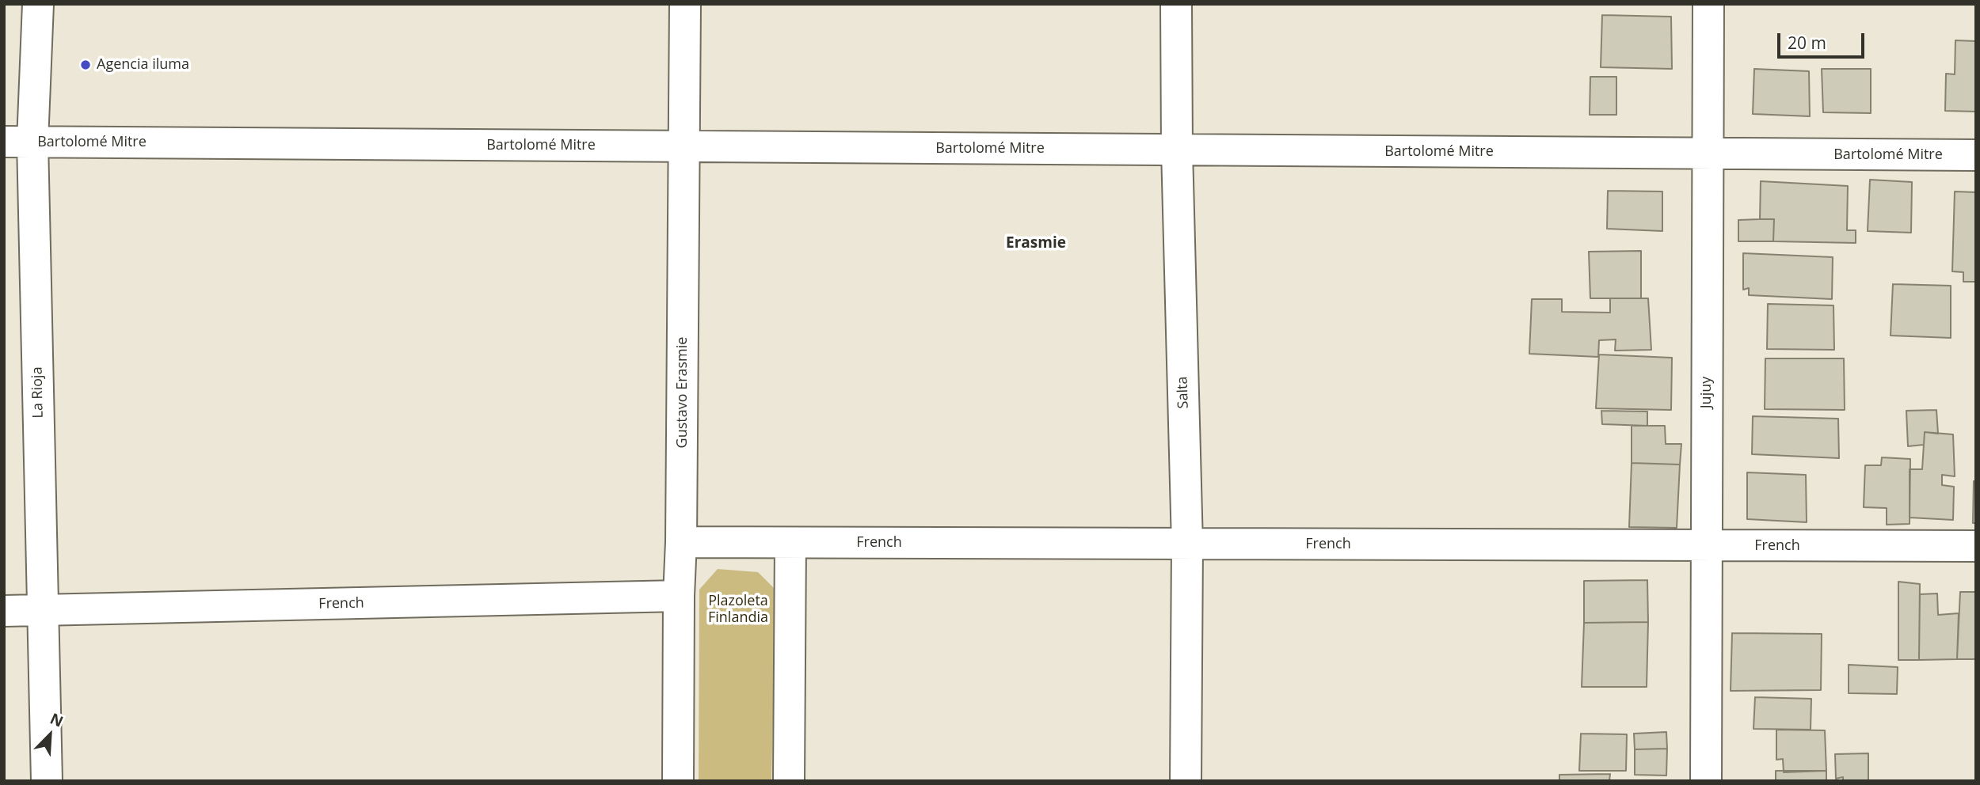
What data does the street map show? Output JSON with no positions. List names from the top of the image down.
{
  "streets": {
    "street": [
      "Bartolomé Mitre",
      "La Rioja",
      "Gustavo Erasmie",
      "Salta",
      "Jujuy",
      "French"
    ]
  },
  "crossings": [
    ["Bartolomé Mitre", "La Rioja"],
    ["Bartolomé Mitre", "Gustavo Erasmie"],
    ["Bartolomé Mitre", "Salta"],
    ["Bartolomé Mitre", "Jujuy"],
    ["La Rioja", "French"],
    ["Gustavo Erasmie", "French"],
    ["Salta", "French"],
    ["Jujuy", "French"]
  ],
  "districts": ["Erasmie"],
  "parks": ["Plazoleta Finlandia"],
  "places": ["Agencia iluma"],
  "scale_bar": "20 m",
  "north": "top right"
}
